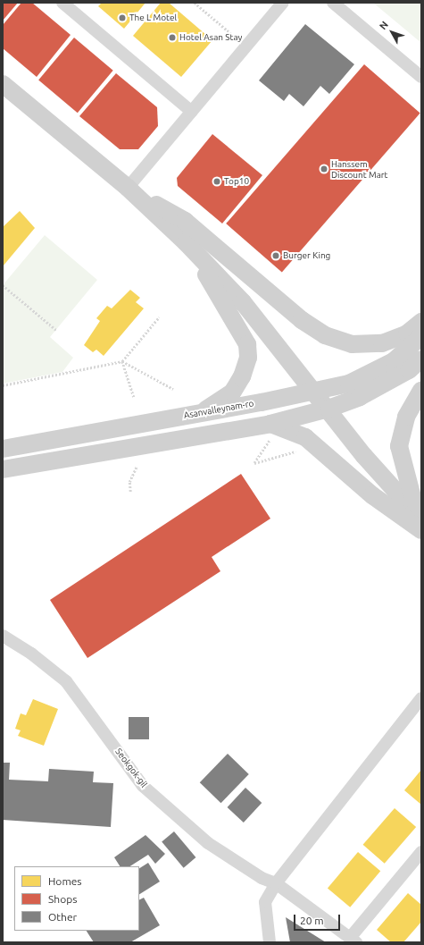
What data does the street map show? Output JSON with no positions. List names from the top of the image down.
{
  "streets": {
    "street": ["Asanvalleynam-ro", "Seokgok-gil"]
  },
  "places": [
    "The L Motel",
    "Hotel Asan Stay",
    "Hanssem Discount Mart",
    "Top10",
    "Burger King"
  ],
  "legend": ["Homes", "Shops", "Other"],
  "scale_bar": "20 m",
  "north": "top left"
}
